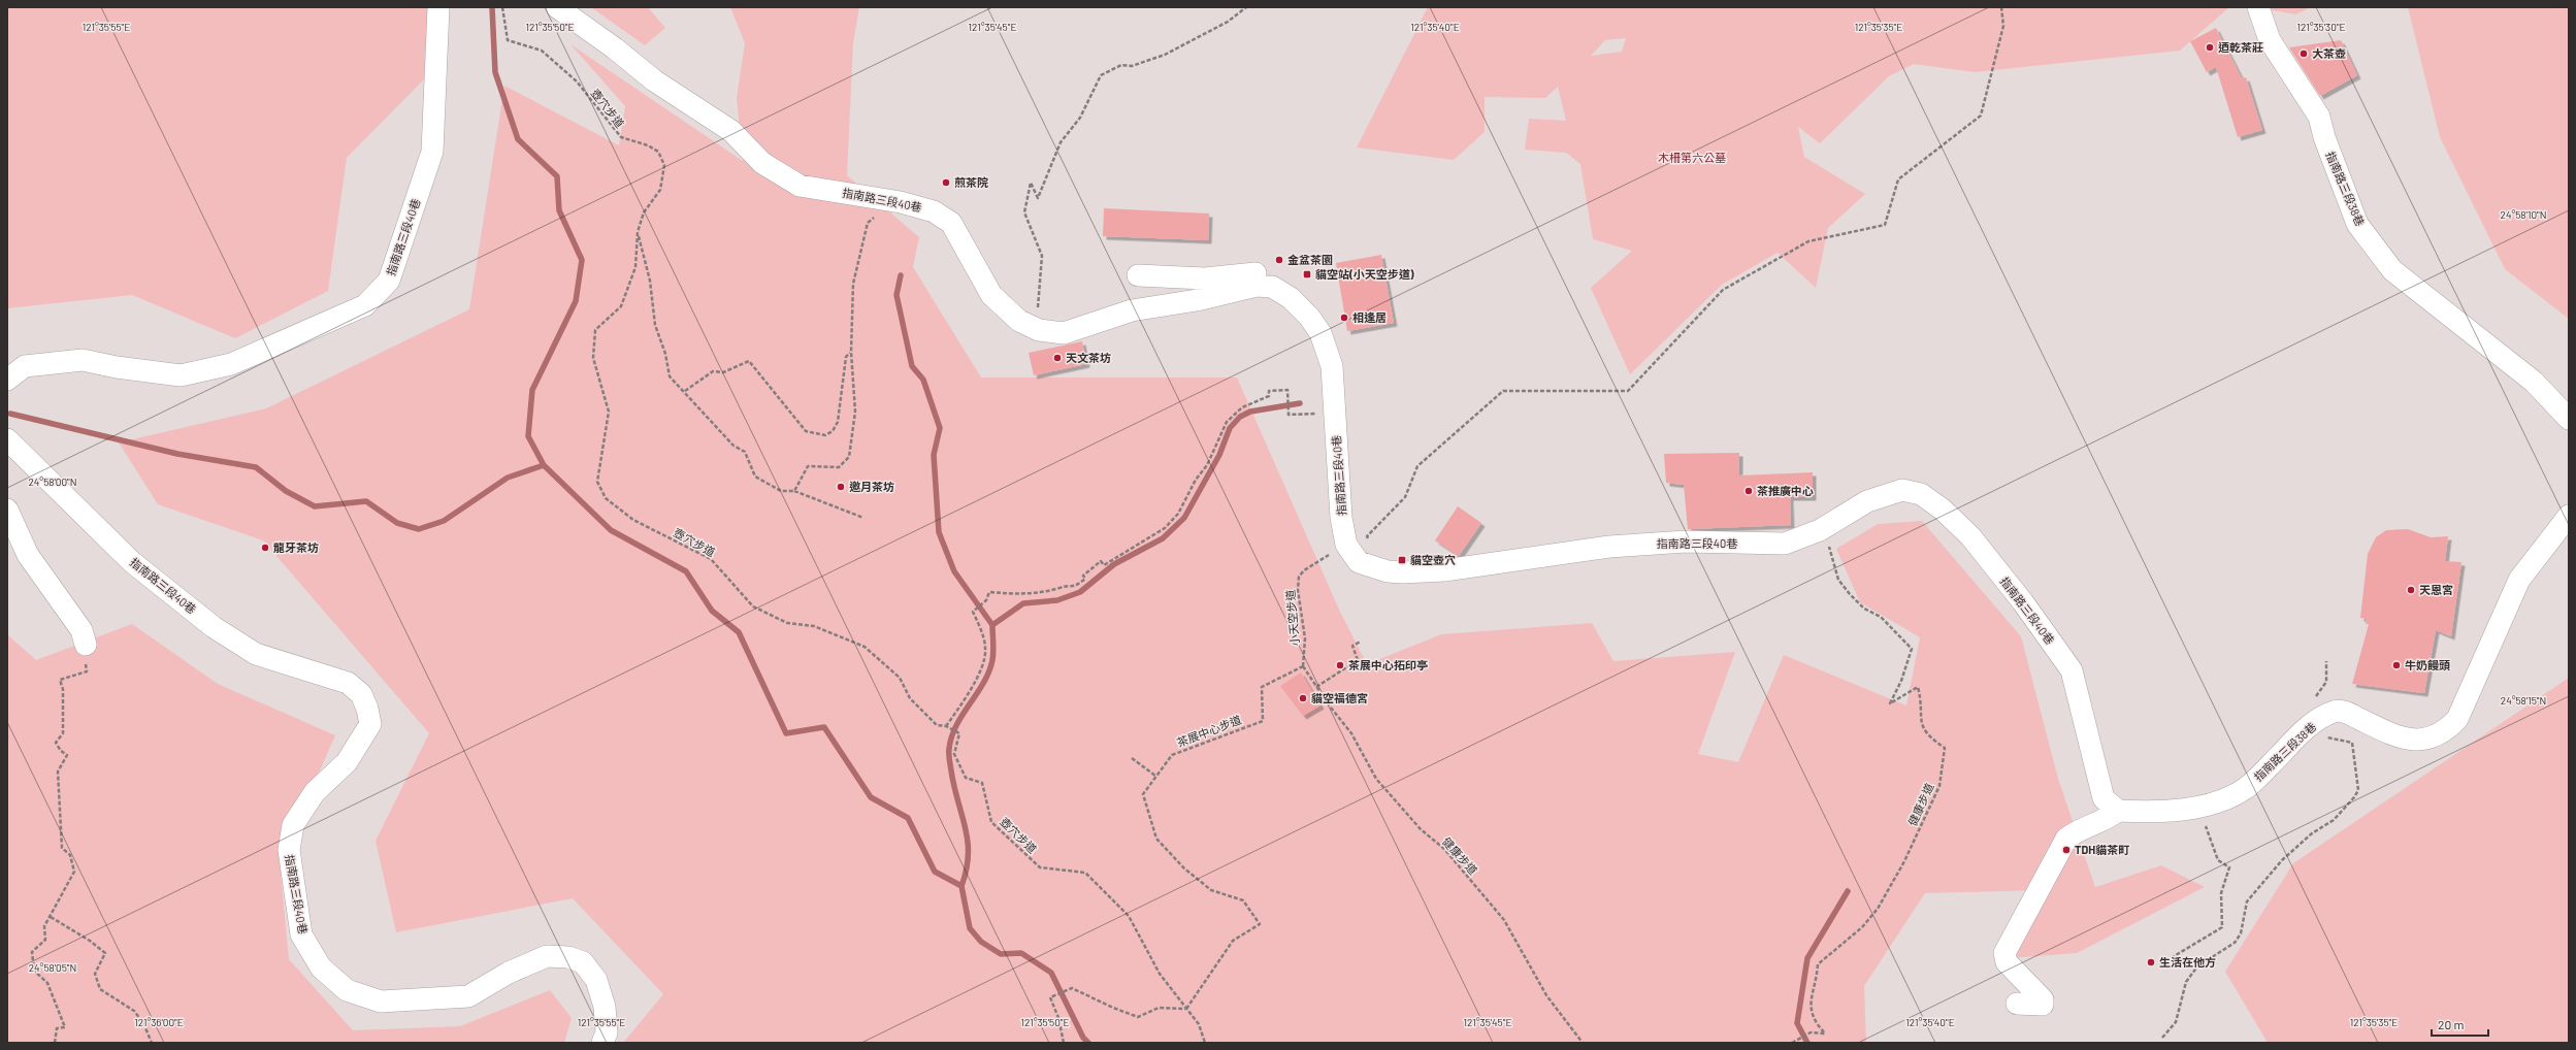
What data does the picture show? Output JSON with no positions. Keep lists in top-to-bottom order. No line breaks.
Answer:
{"streets":{"street":["指南路三段38巷","指南路三段40巷"],"path":["壺穴步道","小天空步道","茶展中心步道","健康步道"]},"crossings":[["壺穴步道","茶展中心步道"],["指南路三段38巷","指南路三段40巷"],["指南路三段40巷","小天空步道"],["指南路三段40巷","健康步道"],["小天空步道","茶展中心步道"],["小天空步道","健康步道"],["茶展中心步道","健康步道"]],"parks":["木柵第六公墓"],"places":{"other":["迺乾茶莊","大茶壺","煎茶院","金盆茶園","相逢居","天文茶坊","邀月茶坊","茶推廣中心","龍牙茶坊","天恩宮","茶展中心拓印亭","牛奶饅頭","貓空福德宮","TDH貓茶町","生活在他方"],"transit":["貓空站(小天空步道)","貓空壺穴"]},"scale_bar":"20 m","coordinates":["121°35'50\"E","121°35'40\"E","121°35'30\"E","121°35'55\"E","121°35'45\"E","121°35'35\"E","24°58'10\"N","24°58'00\"N","24°58'15\"N","24°58'05\"N","121°36'00\"E"]}
